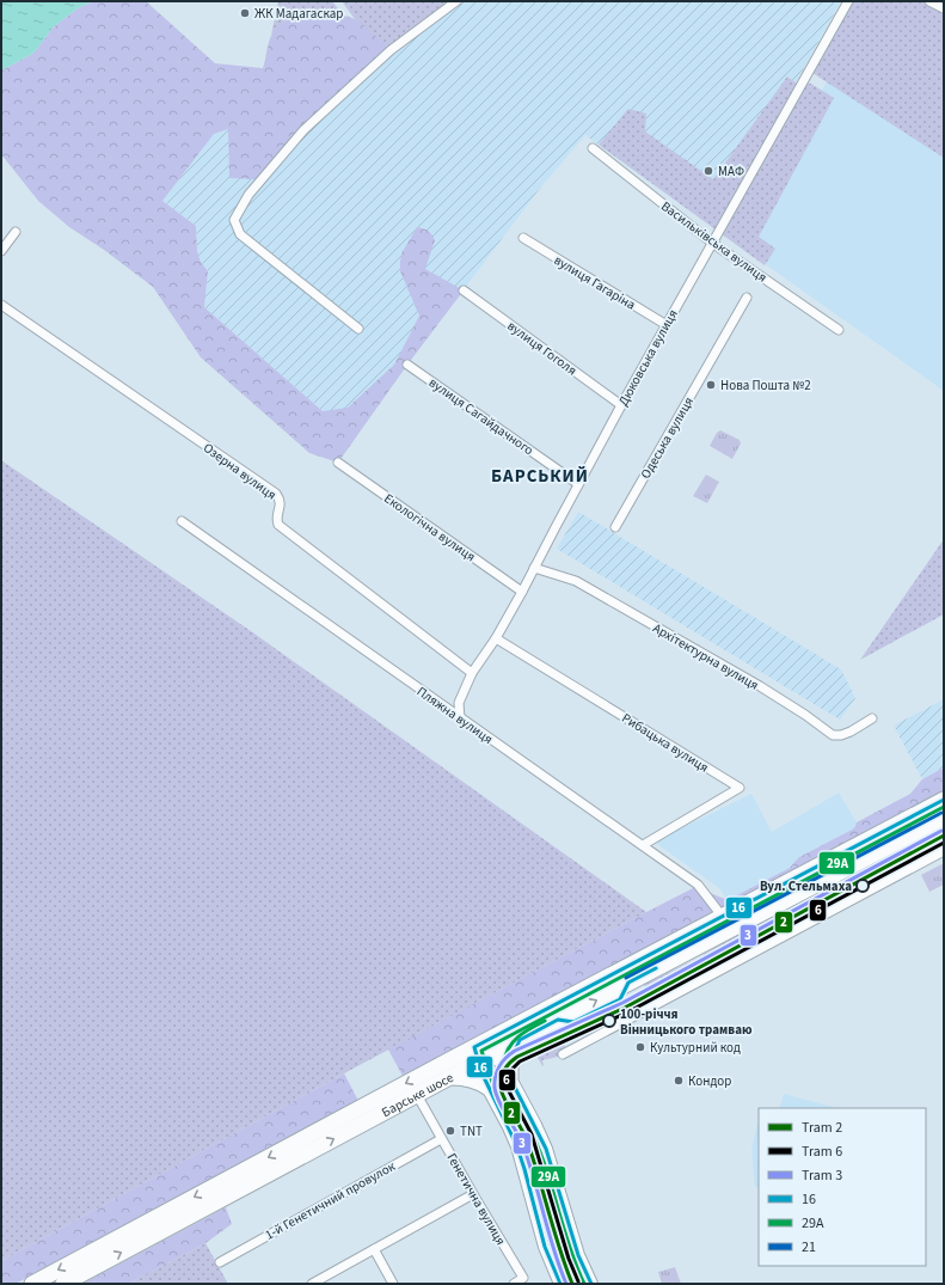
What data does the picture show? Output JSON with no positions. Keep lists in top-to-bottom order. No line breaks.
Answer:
{"streets":{"highway":["Барське шосе"],"street":["Васильківська вулиця","вулиця Гагаріна","вулиця Гоголя","Дюковська вулиця","вулиця Сагайдачного","Одеська вулиця","Озерна вулиця","Екологічна вулиця","Архітектурна вулиця","Пляжна вулиця","Рибацька вулиця","Генетична вулиця","1-й Генетичний провулок"]},"crossings":[["Васильківська вулиця","Дюковська вулиця"],["вулиця Гагаріна","Дюковська вулиця"],["вулиця Гоголя","Дюковська вулиця"],["Дюковська вулиця","вулиця Сагайдачного"],["Дюковська вулиця","Озерна вулиця"],["Дюковська вулиця","Екологічна вулиця"],["Дюковська вулиця","Архітектурна вулиця"],["Дюковська вулиця","Пляжна вулиця"],["Дюковська вулиця","Рибацька вулиця"],["Пляжна вулиця","Рибацька вулиця"],["Барське шосе","Генетична вулиця"],["Генетична вулиця","1-й Генетичний провулок"]],"districts":["БАРСЬКИЙ"],"places":["ЖК Мадагаскар","МАФ","Нова Пошта №2","Вул. Стельмаха","100-річчя Вінницького трамваю","Культурний код","Кондор","TNT"],"lines":["transit line 16","transit line 29А","transit line 21","tram line 3","tram line 2","tram line 6"],"legend":["Tram 2","Tram 6","Tram 3","16","29А","21"]}
